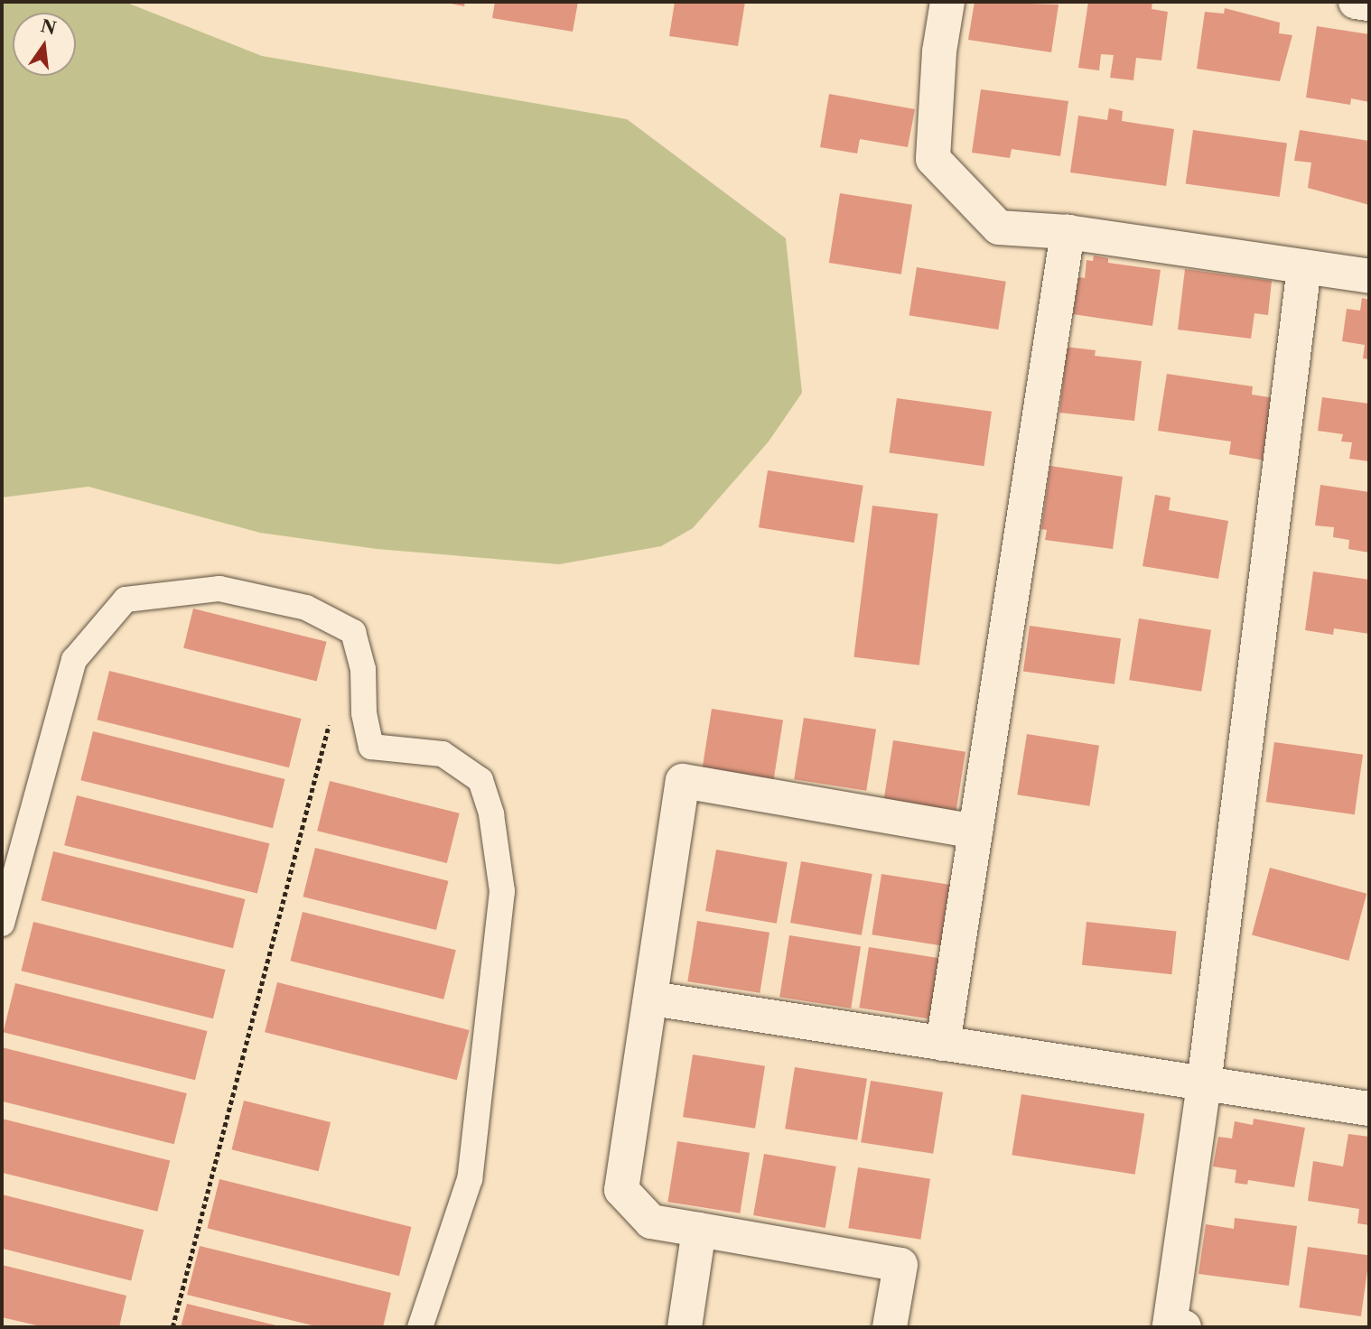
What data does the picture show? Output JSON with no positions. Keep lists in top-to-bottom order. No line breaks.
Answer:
{"north":"top"}
